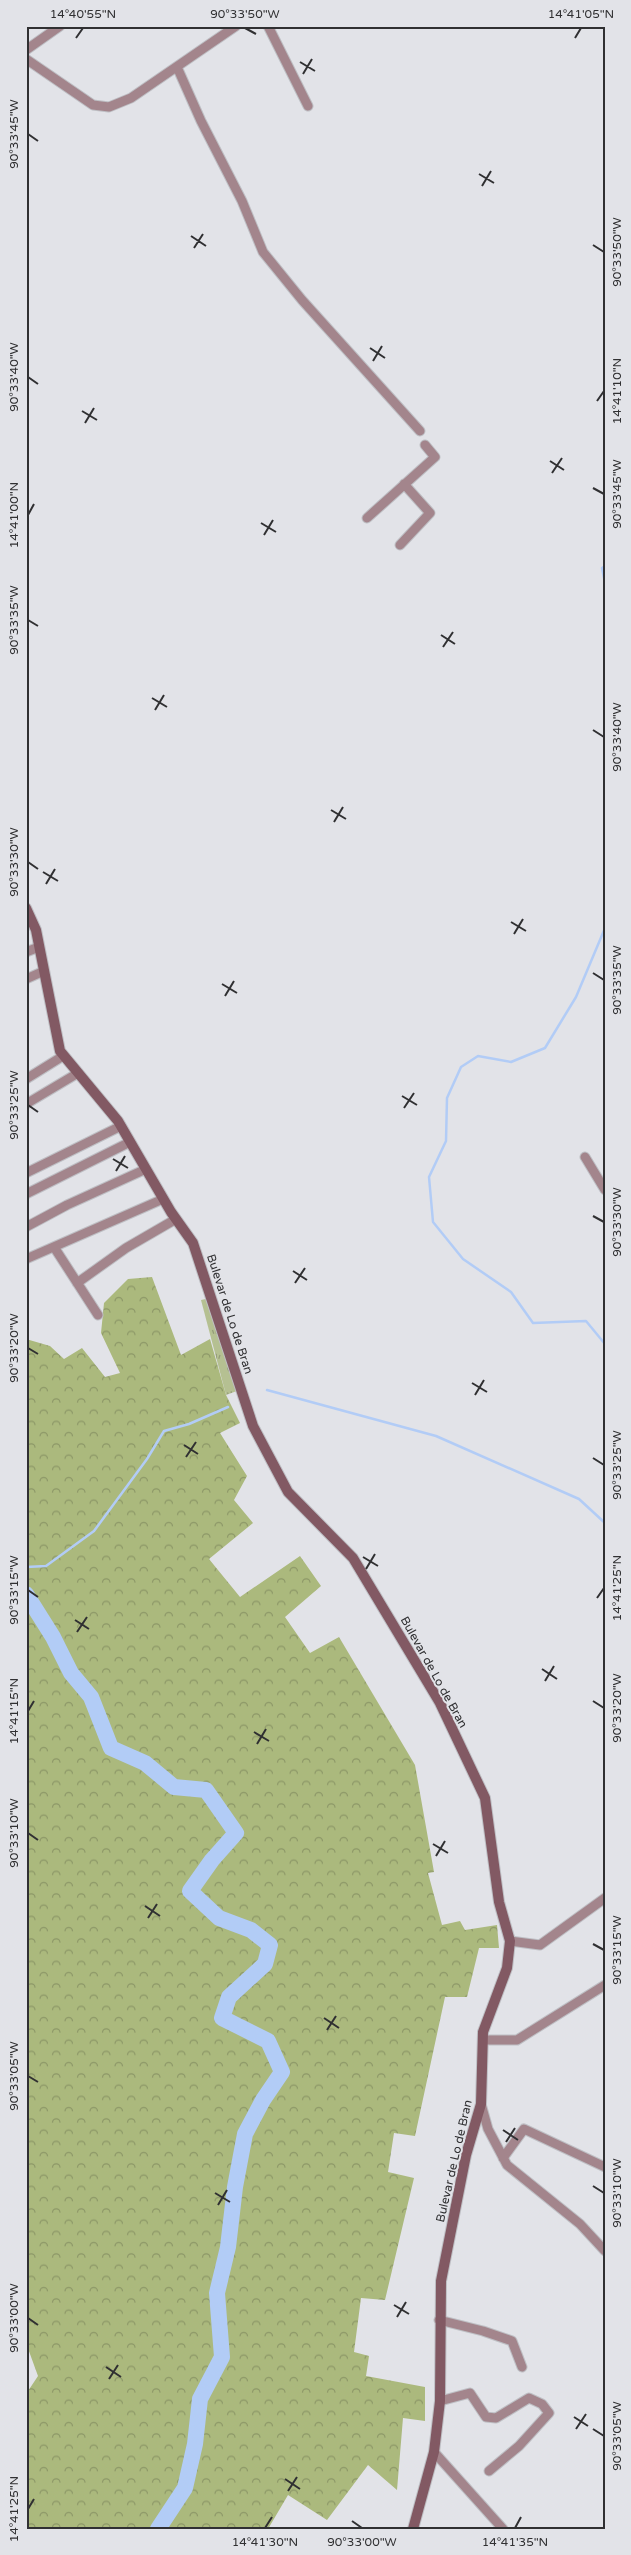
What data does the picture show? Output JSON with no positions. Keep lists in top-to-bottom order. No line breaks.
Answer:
{"streets":{"street":["Bulevar de Lo de Bran"]},"coordinates":["14°40'55\"N","90°33'50\"W","14°41'05\"N","90°33'45\"W","90°33'40\"W","14°41'10\"N","14°41'00\"N","90°33'35\"W","90°33'30\"W","90°33'25\"W","90°33'20\"W","14°41'25\"N","90°33'15\"W","14°41'15\"N","90°33'10\"W","90°33'05\"W","90°33'00\"W","14°41'30\"N","14°41'35\"N"]}
